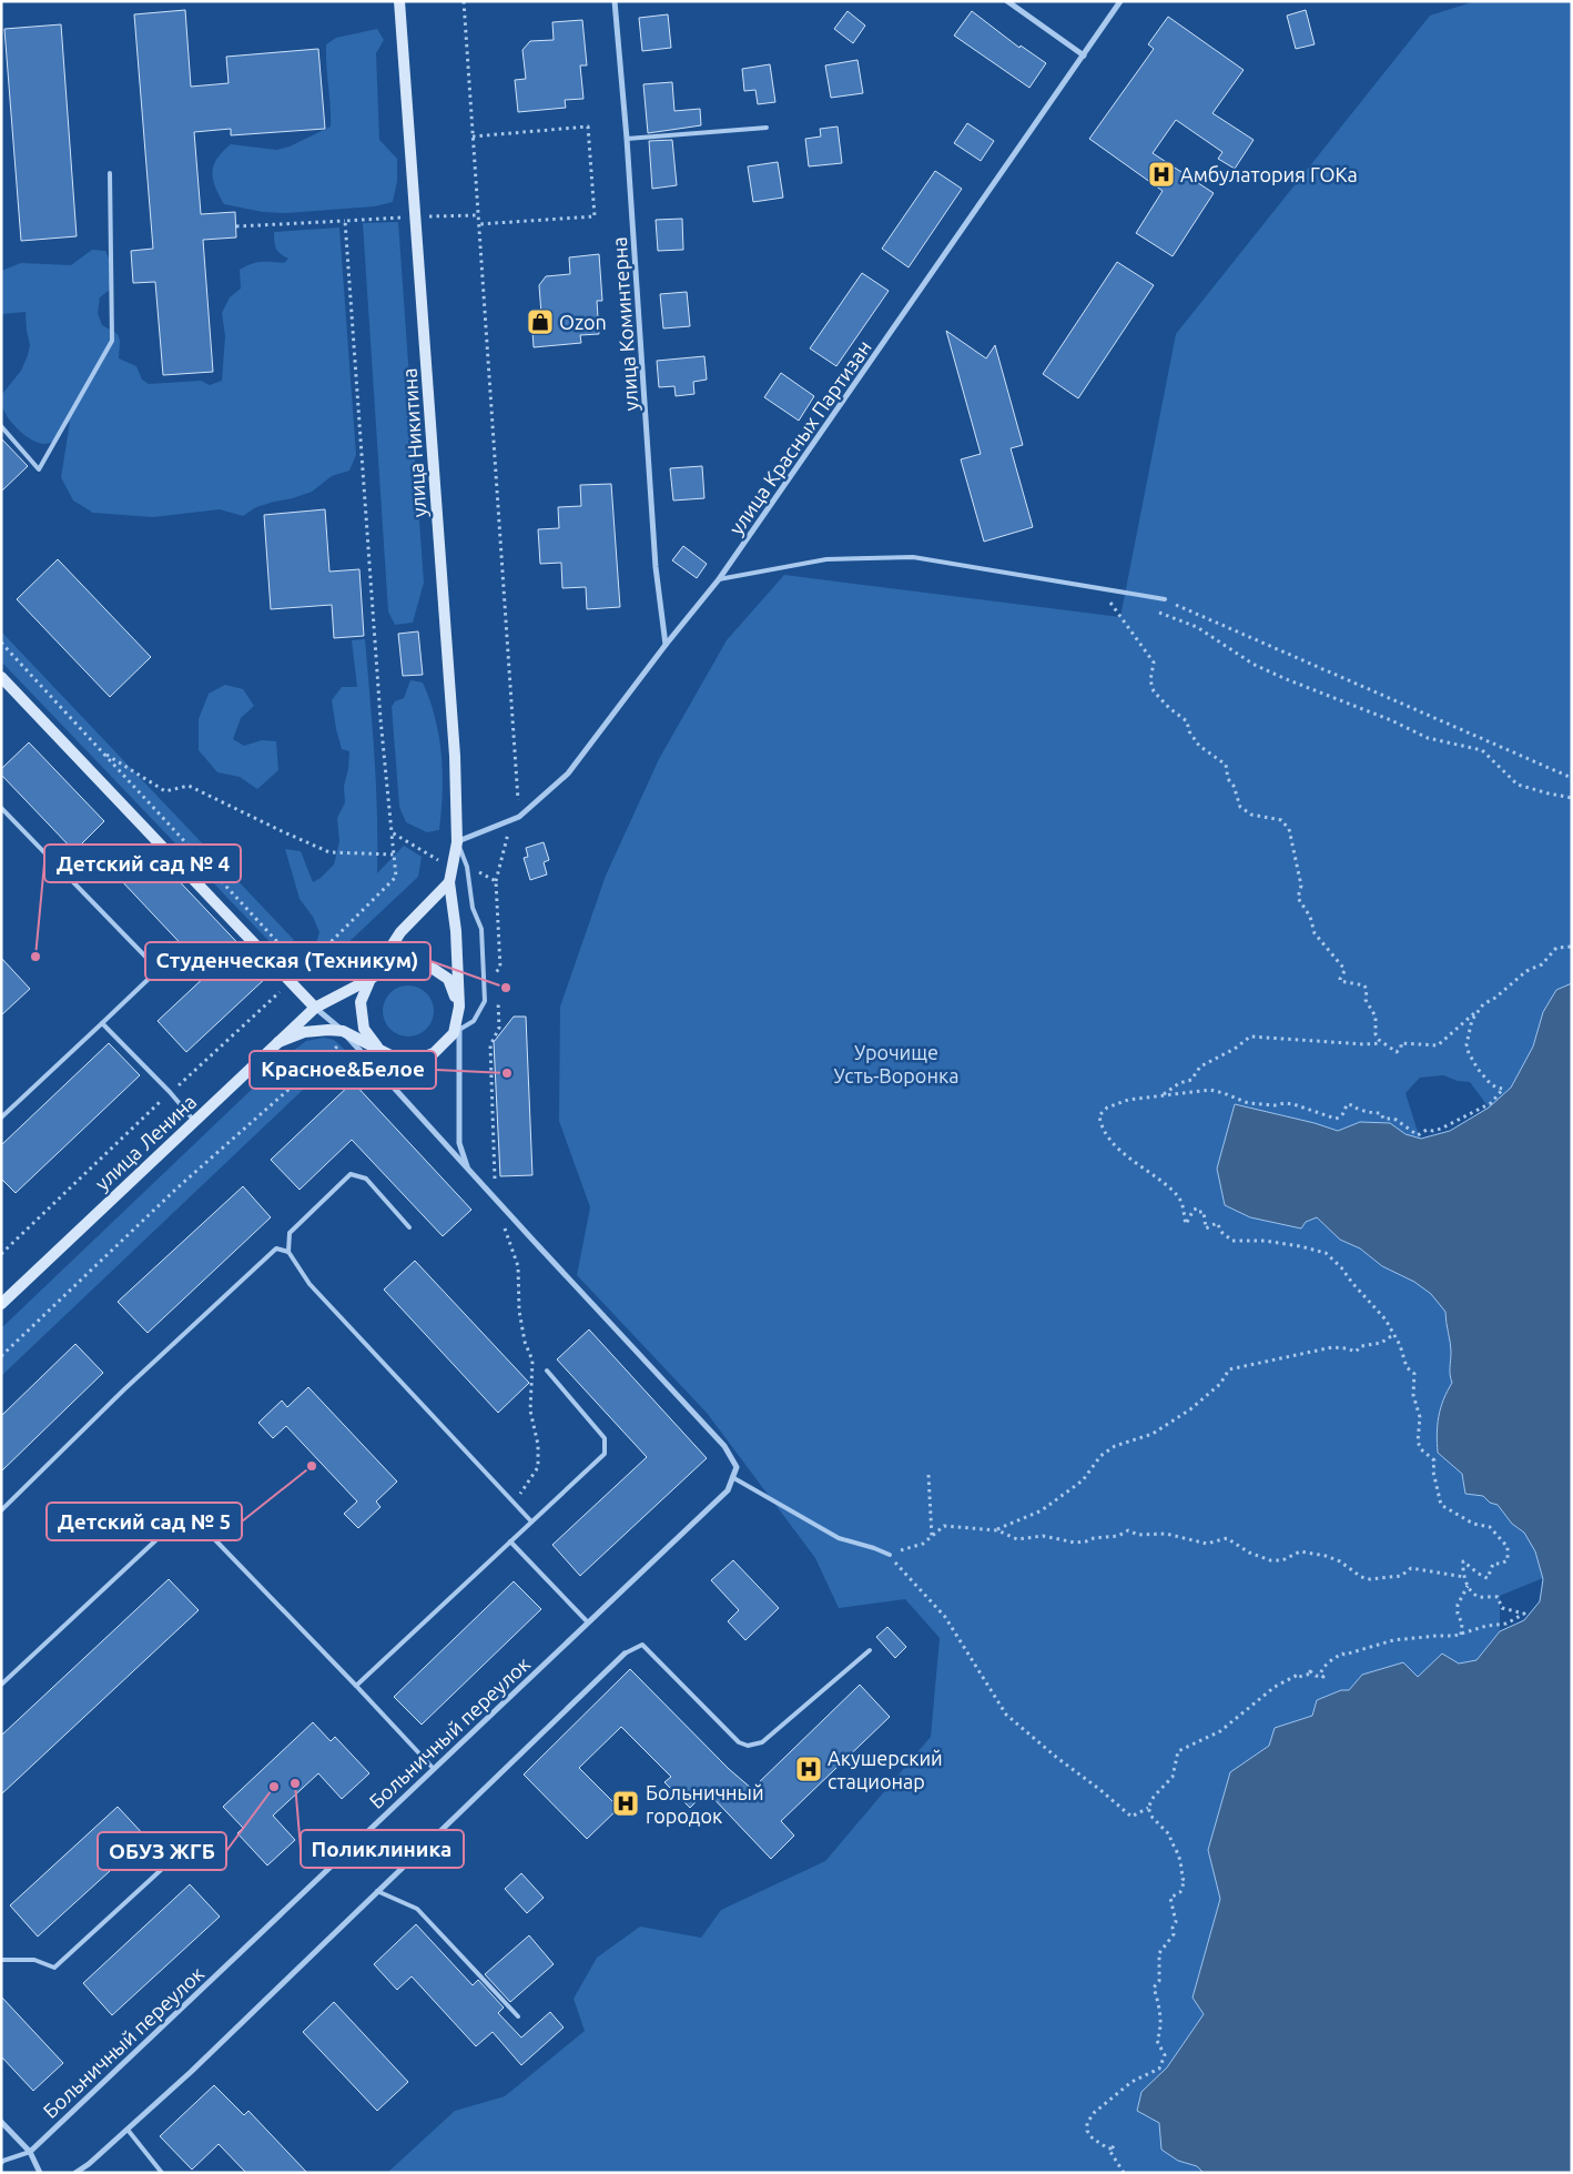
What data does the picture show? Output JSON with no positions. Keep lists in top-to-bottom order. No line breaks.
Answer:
{"streets":{"main road":["улица Никитина","улица Ленина"],"street":["улица Коминтерна","улица Красных Партизан","Больничный переулок"]},"crossings":[["улица Коминтерна","улица Красных Партизан"],["улица Красных Партизан","улица Никитина"],["улица Никитина","улица Ленина"]],"parks":["Урочище Усть-Воронка"],"places":{"hospital":["Амбулатория ГОКа","Акушерский стационар","Больничный городок"],"shop":["Ozon"],"other":["Детский сад № 4","Студенческая (Техникум)","Красное&Белое","Детский сад № 5","Поликлиника","ОБУЗ ЖГБ"]}}
